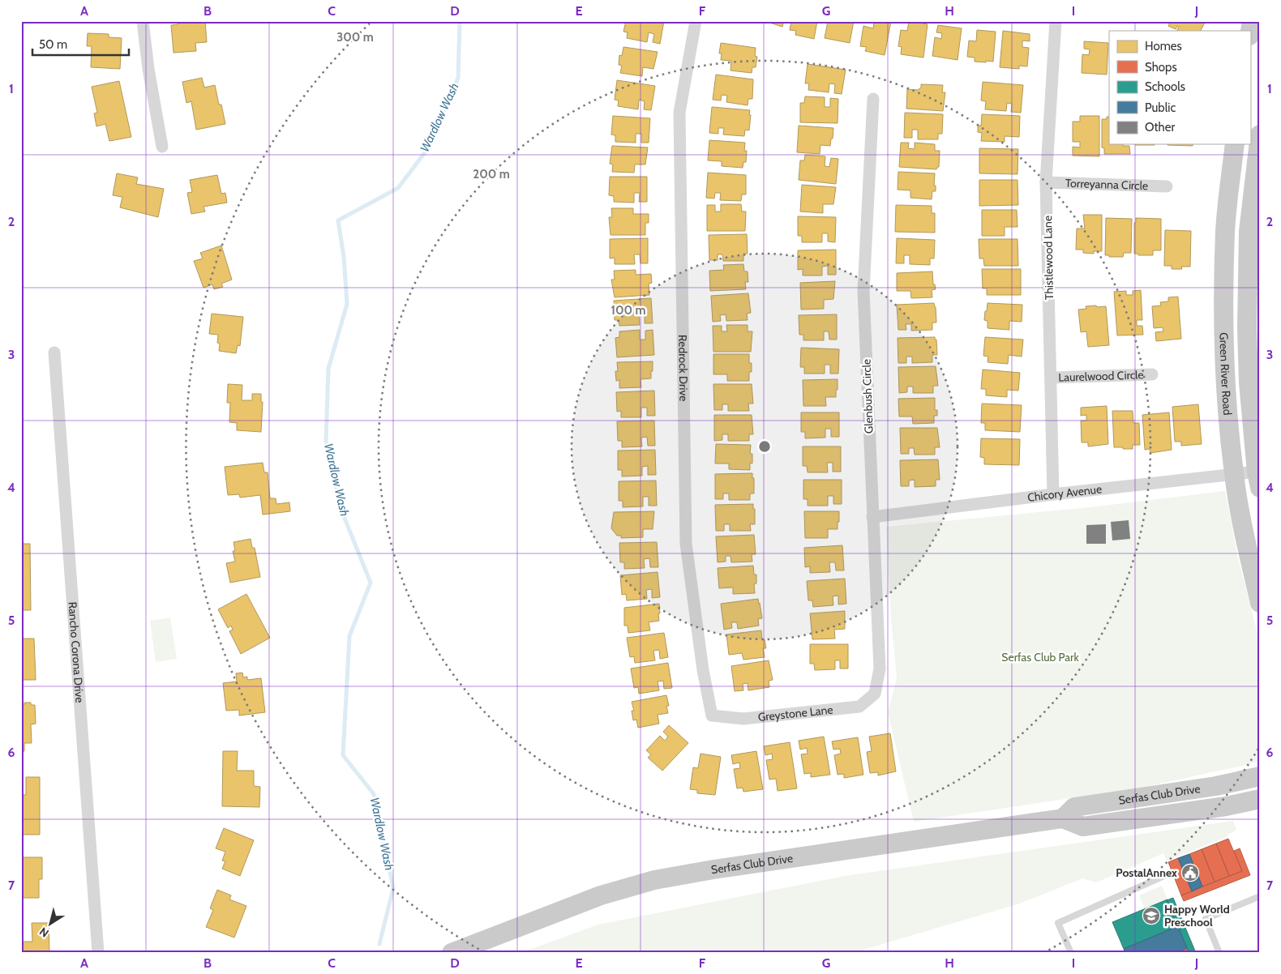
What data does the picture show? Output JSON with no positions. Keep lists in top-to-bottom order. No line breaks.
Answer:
{"streets":{"main road":["Green River Road","Serfas Club Drive"],"street":["Torreyanna Circle","Thistlewood Lane","Redrock Drive","Laurelwood Circle","Glenbush Circle","Chicory Avenue","Rancho Corona Drive","Greystone Lane"]},"crossings":[["Torreyanna Circle","Thistlewood Lane"],["Thistlewood Lane","Laurelwood Circle"],["Thistlewood Lane","Chicory Avenue"],["Redrock Drive","Greystone Lane"],["Green River Road","Chicory Avenue"],["Glenbush Circle","Chicory Avenue"],["Glenbush Circle","Greystone Lane"]],"water":["Wardlow Wash"],"parks":["Serfas Club Park"],"places":{"public building":["PostalAnnex"],"school or university":["Happy World Preschool"]},"legend":["Homes","Shops","Schools","Public","Other"],"scale_bar":"50 m","north":"bottom left","grid":{"columns":["A","B","C","D","E","F","G","H","I","J"],"rows":["1","2","3","4","5","6","7"]},"rings":["300 m","200 m","100 m"]}
